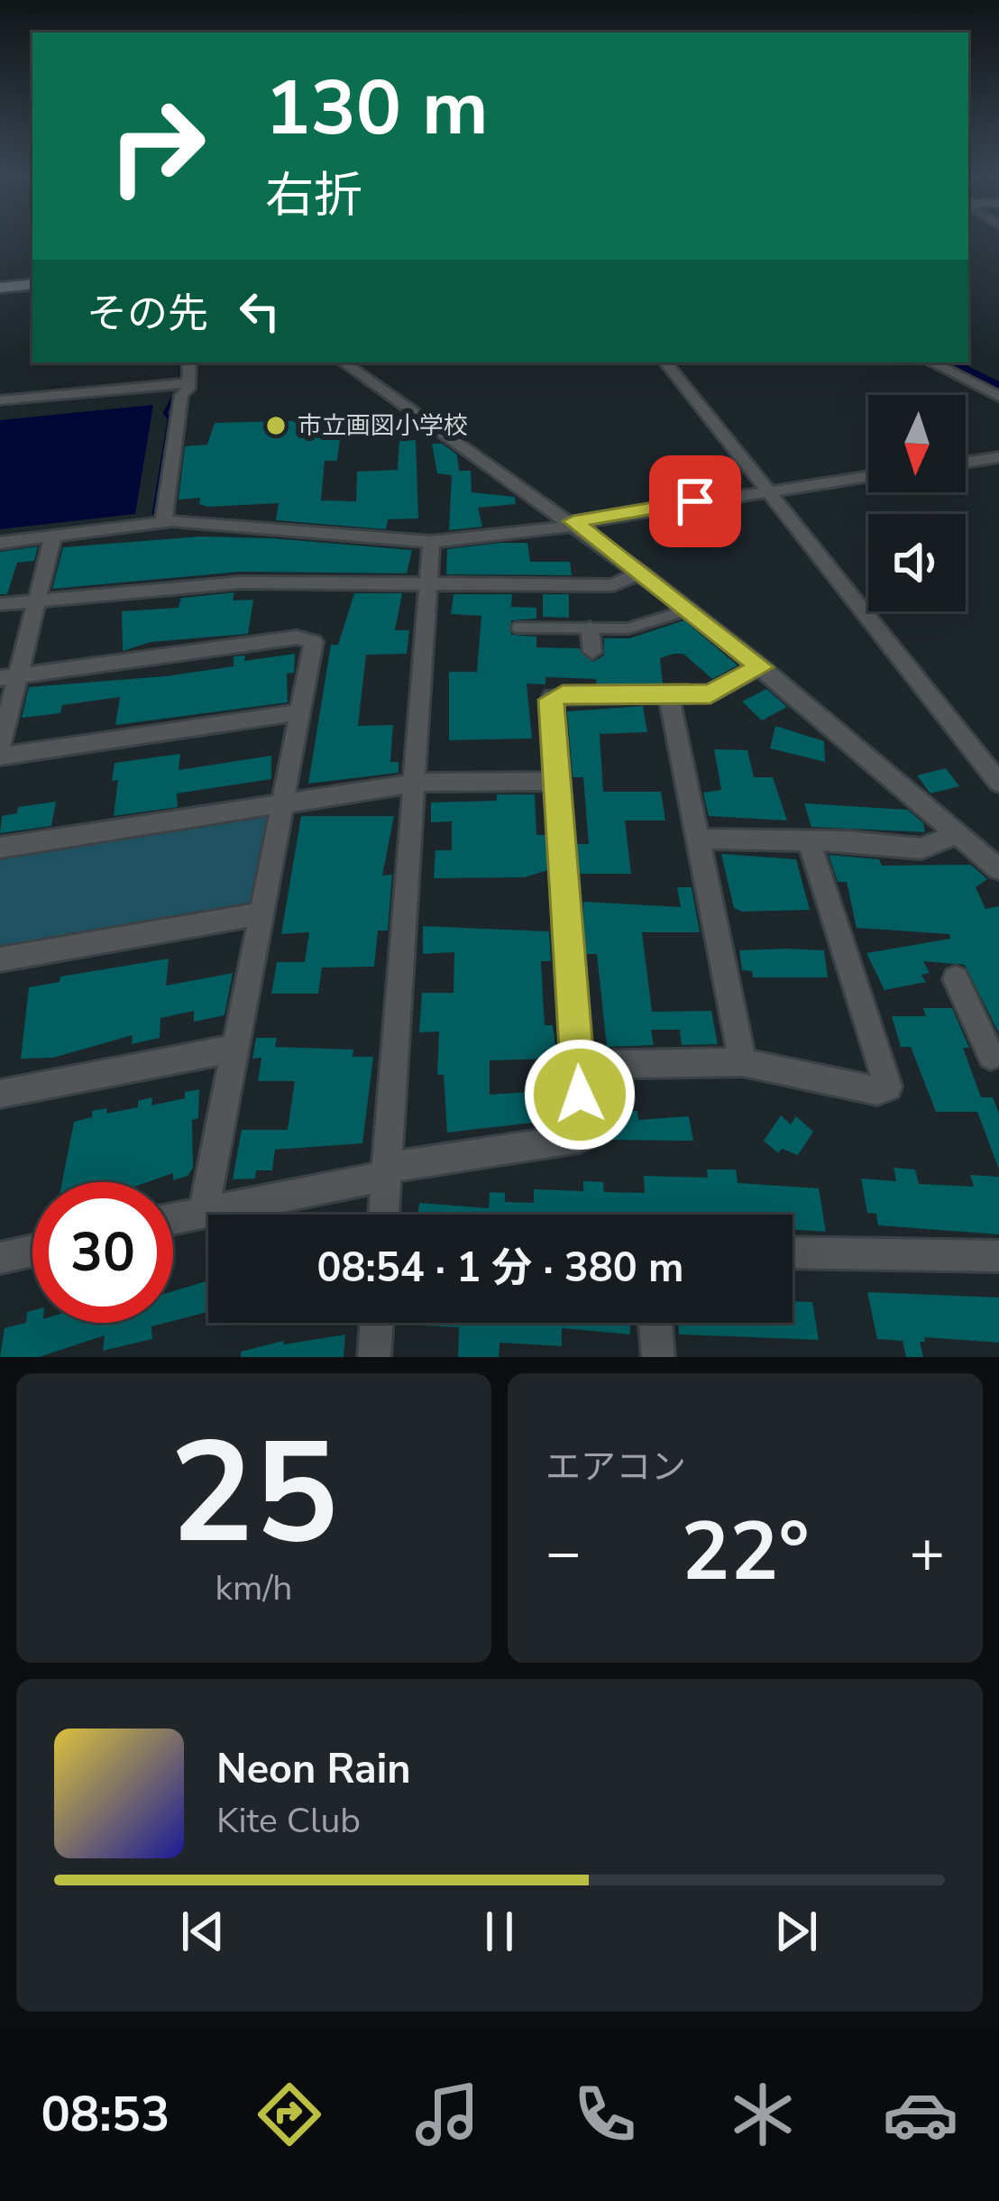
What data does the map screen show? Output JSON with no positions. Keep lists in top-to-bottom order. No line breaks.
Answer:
{"places":["市立画図小学校"],"north":"bottom","page":{"turn":["130 m","右折"],"then":"その先","limit":"30","trip":"08:54 · 1 分 · 380 m","tile":[["25","km/h"],"エアコン"],"heat":["−","22°","+"],"song":["Neon Rain","Kite Club"],"tabs":"08:53"}}
